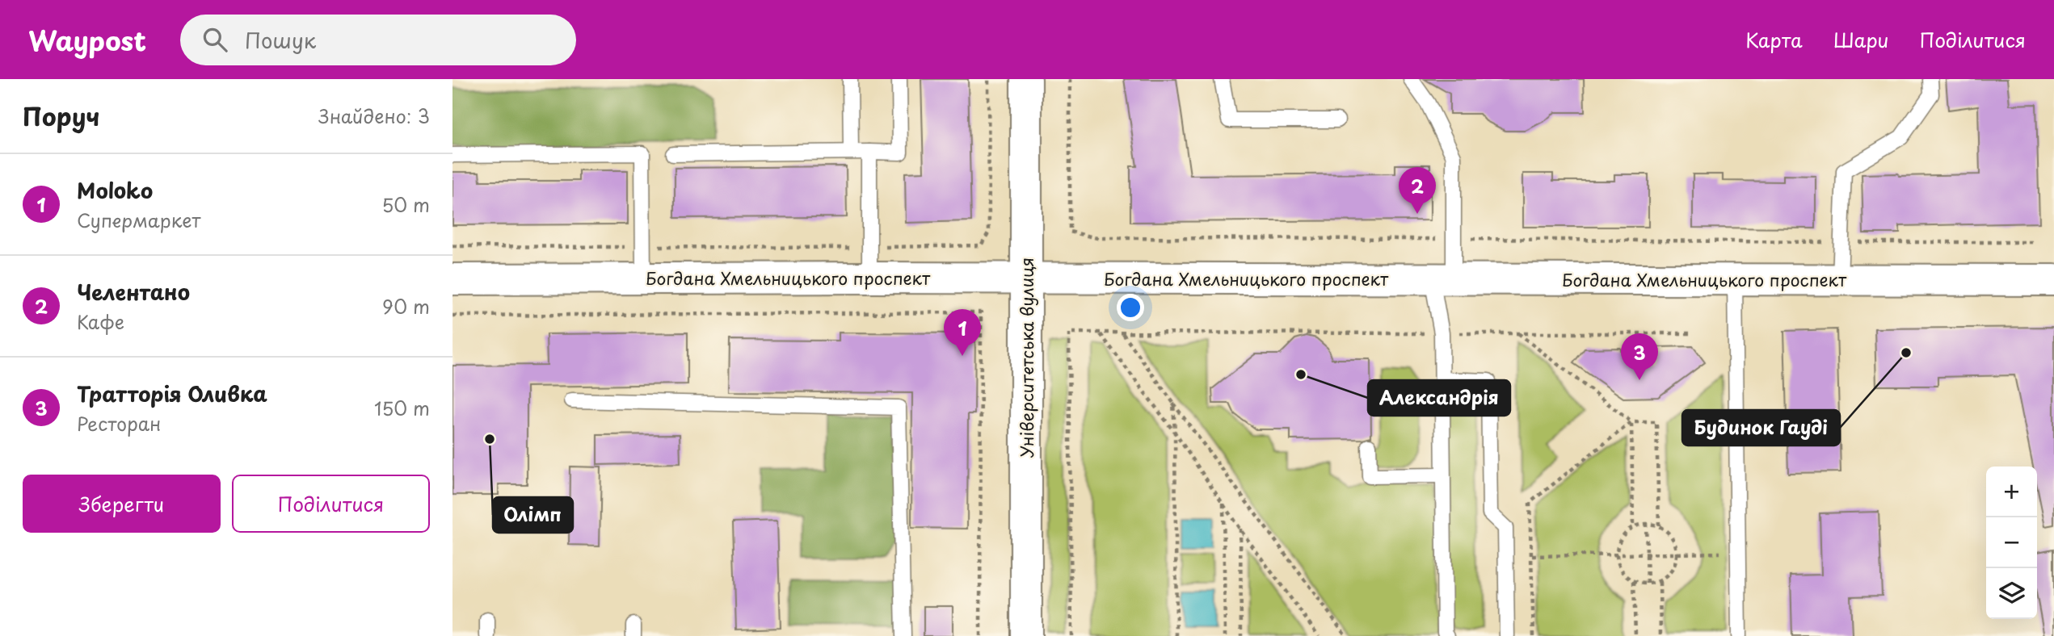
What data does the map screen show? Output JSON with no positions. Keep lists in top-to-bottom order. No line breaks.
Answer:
{"streets":{"main road":["Богдана Хмельницького проспект","Університетська вулиця"]},"crossings":[["Богдана Хмельницького проспект","Університетська вулиця"]],"places":["Будинок Гауді","Александрія","Олімп"],"page":{"header":"Waypost","search":"Пошук","nav":["Карта","Шари","Поділитися"],"heading":["Поруч","Знайдено: 3"],"list":[{"mark":"1","name":"Moloko","note":"Супермаркет","value":"50 m"},{"mark":"2","name":"Челентано","note":"Кафе","value":"90 m"},{"mark":"3","name":"Тратторія Оливка","note":"Ресторан","value":"150 m"}],"pins":["2","1","3"],"buttons":["Зберегти","Поділитися"],"map_buttons":["+","−"]}}
